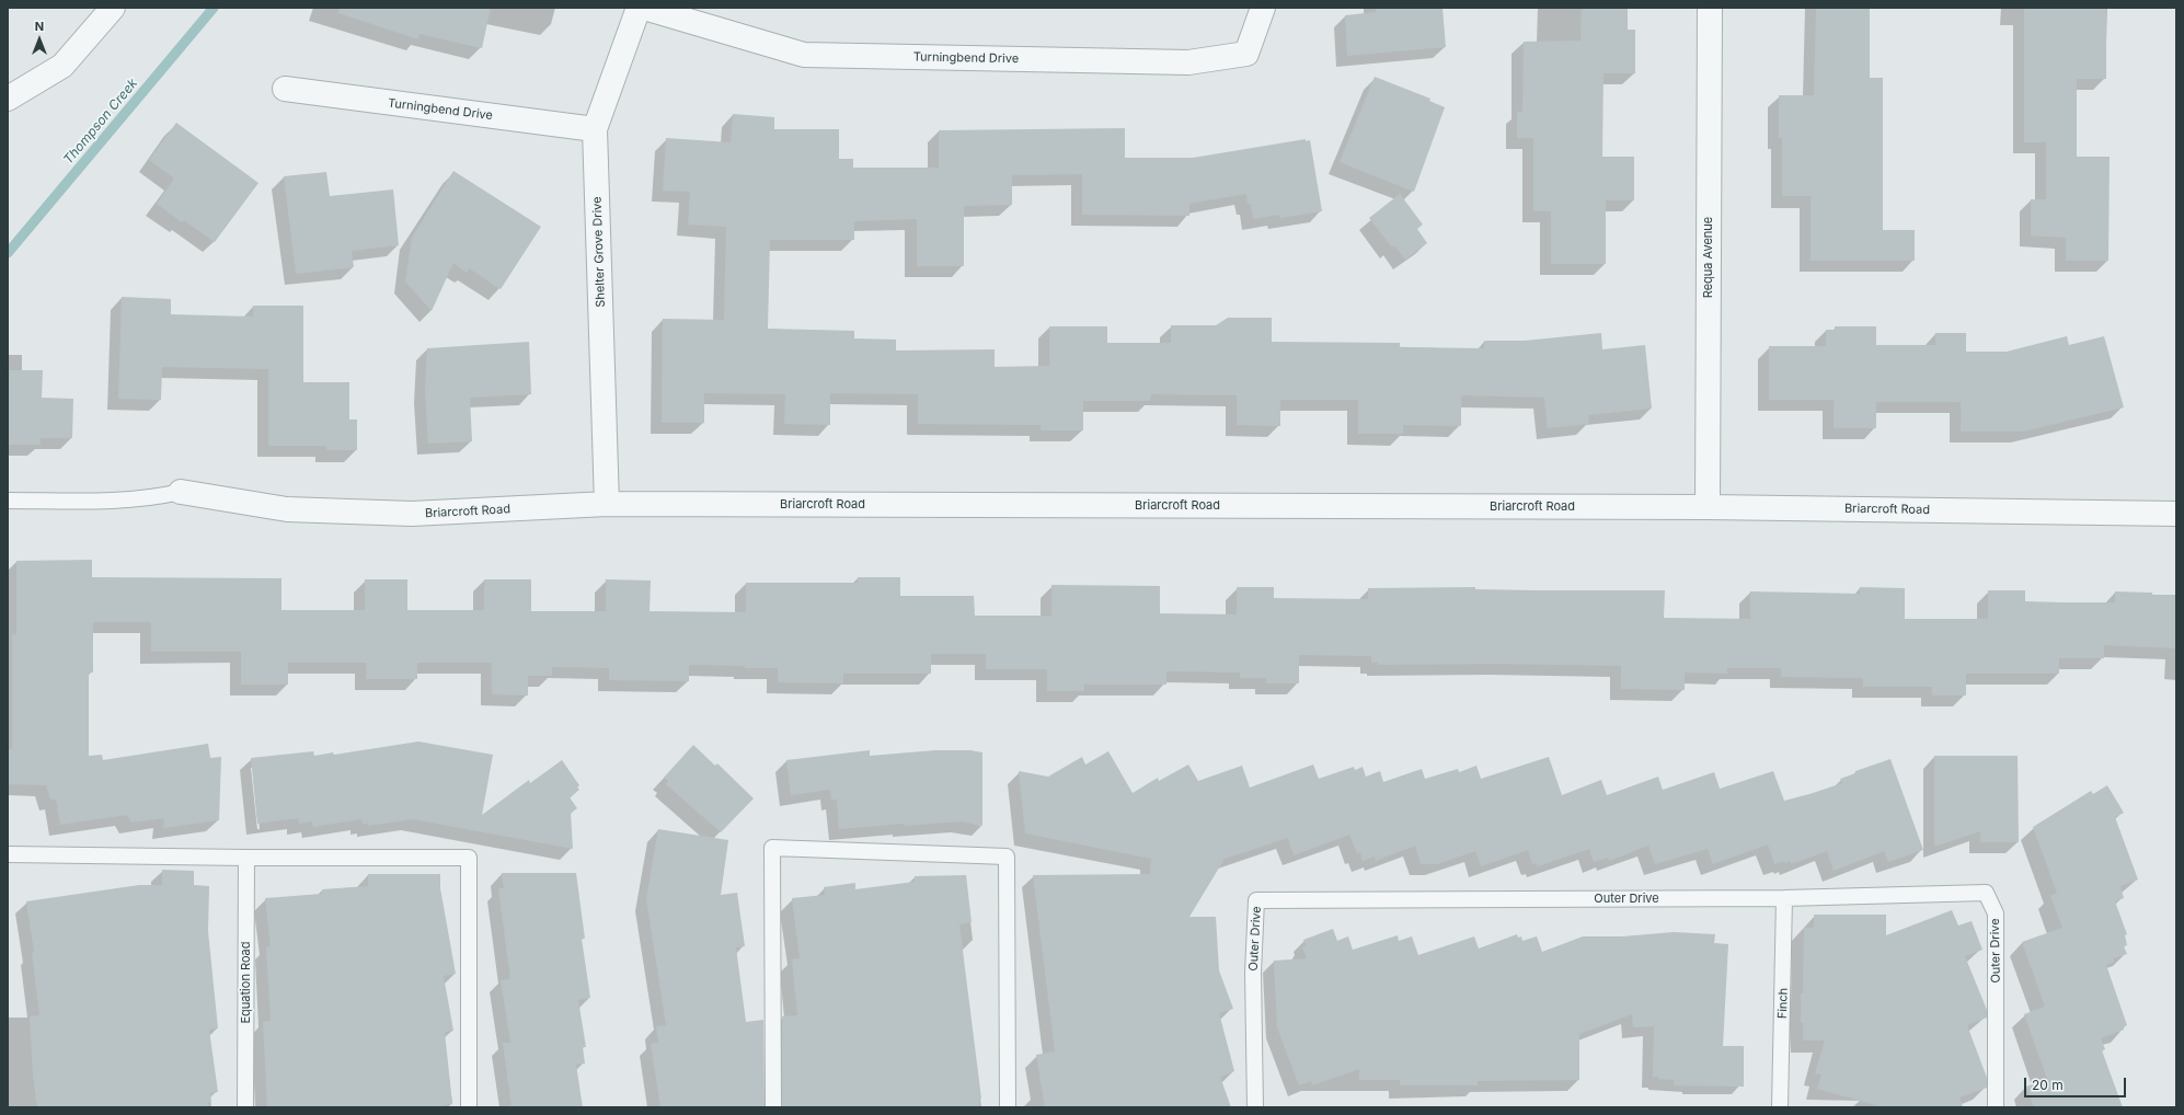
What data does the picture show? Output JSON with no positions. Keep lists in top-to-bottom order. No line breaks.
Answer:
{"streets":{"street":["Turningbend Drive","Shelter Grove Drive","Requa Avenue","Briarcroft Road"],"lane":["Outer Drive","Equation Road","Finch"]},"crossings":[["Turningbend Drive","Shelter Grove Drive"],["Shelter Grove Drive","Briarcroft Road"],["Requa Avenue","Briarcroft Road"],["Outer Drive","Finch"]],"water":["Thompson Creek"],"scale_bar":"20 m","north":"top"}
